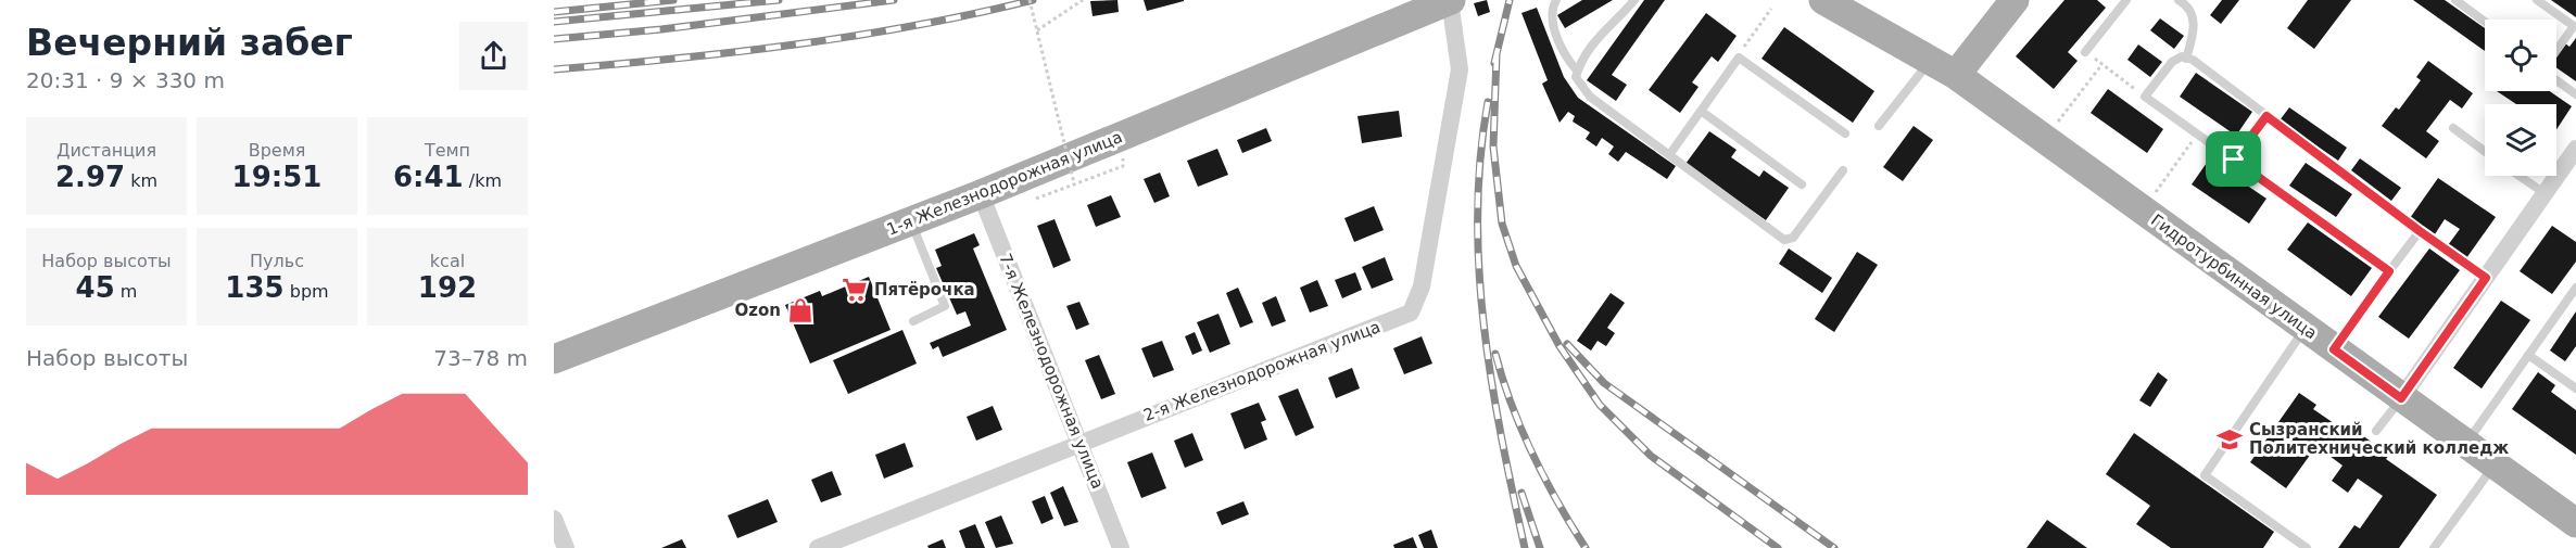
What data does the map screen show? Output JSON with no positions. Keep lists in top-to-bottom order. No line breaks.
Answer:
{"streets":{"main road":["1-я Железнодорожная улица","Гидротурбинная улица"],"street":["7-я Железнодорожная улица","2-я Железнодорожная улица"]},"crossings":[["1-я Железнодорожная улица","7-я Железнодорожная улица"],["1-я Железнодорожная улица","2-я Железнодорожная улица"],["7-я Железнодорожная улица","2-я Железнодорожная улица"]],"places":{"supermarket":["Пятёрочка"],"shop":["Ozon"],"school or university":["Сызранский Политехнический колледж"]},"page":{"heading":["Вечерний забег","20:31 · 9 × 330 m"],"stats":[["Дистанция","2.97 km"],["Время","19:51"],["Темп","6:41 /km"],["Набор высоты","45 m"],["Пульс","135 bpm"],["kcal","192"]],"chart":["Набор высоты","73–78 m"]}}
